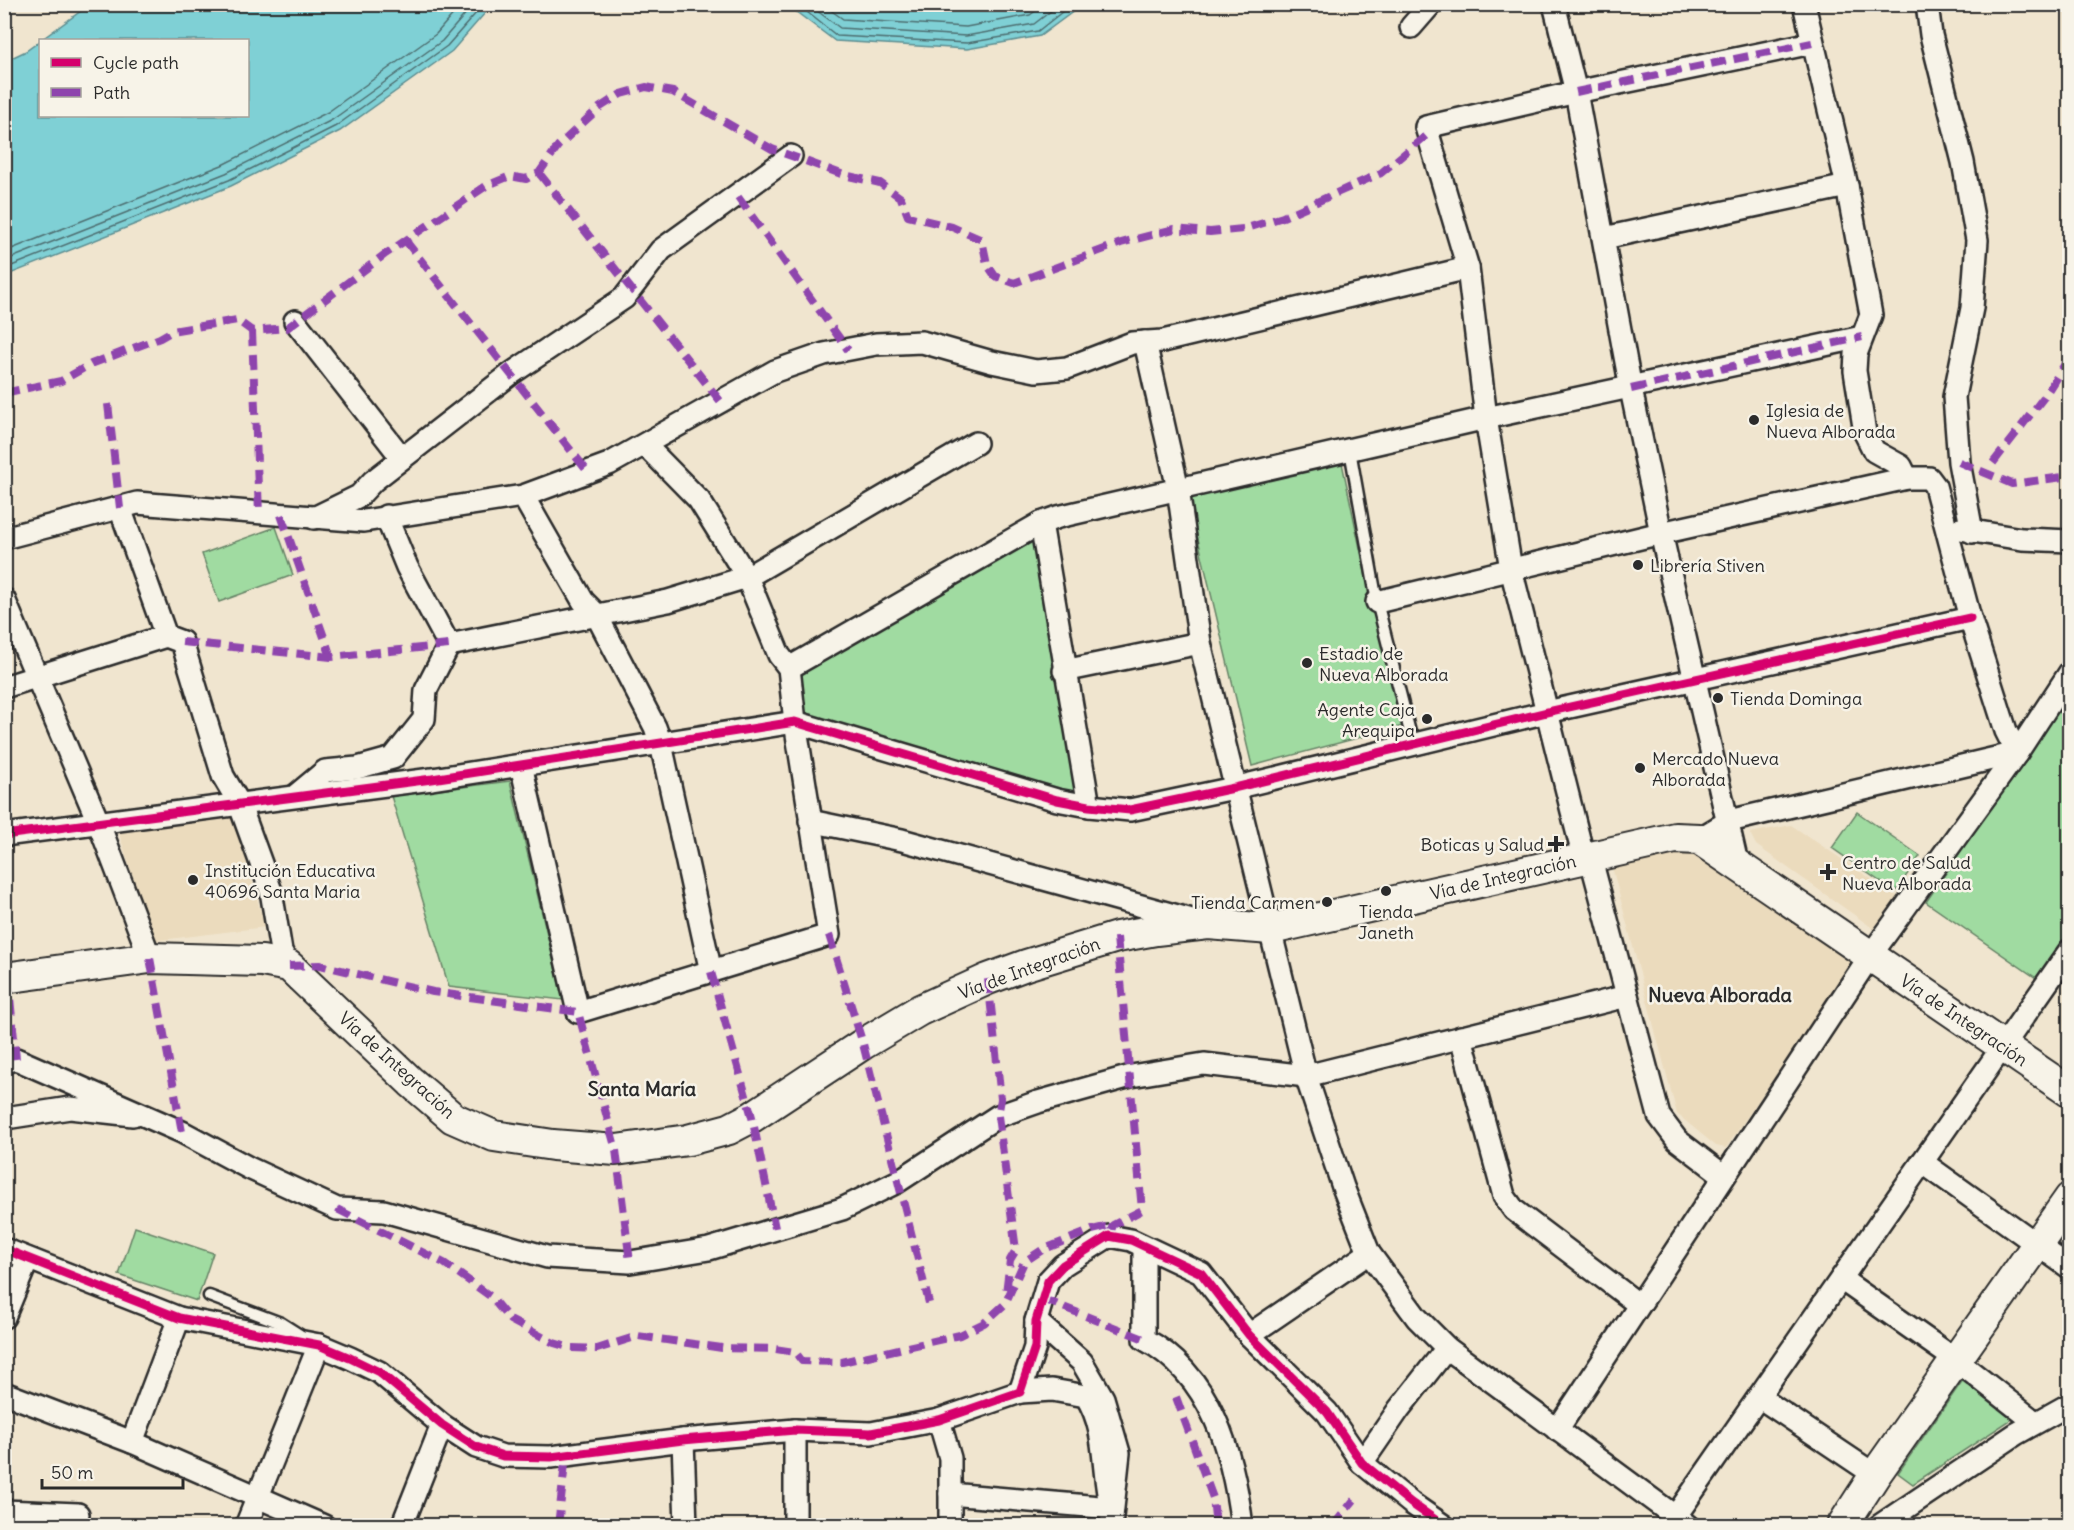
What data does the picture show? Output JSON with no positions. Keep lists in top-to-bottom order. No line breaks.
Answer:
{"streets":{"main road":["Vía de Integración"]},"districts":["Nueva Alborada","Santa María"],"places":{"other":["Iglesia de Nueva Alborada","Librería Stiven","Estadio de Nueva Alborada","Tienda Dominga","Agente Caja Arequipa","Mercado Nueva Alborada","Institución Educativa 40696 Santa Maria","Tienda Janeth","Tienda Carmen"],"health":["Boticas y Salud","Centro de Salud Nueva Alborada"]},"legend":["Cycle path","Path"],"scale_bar":"50 m"}
